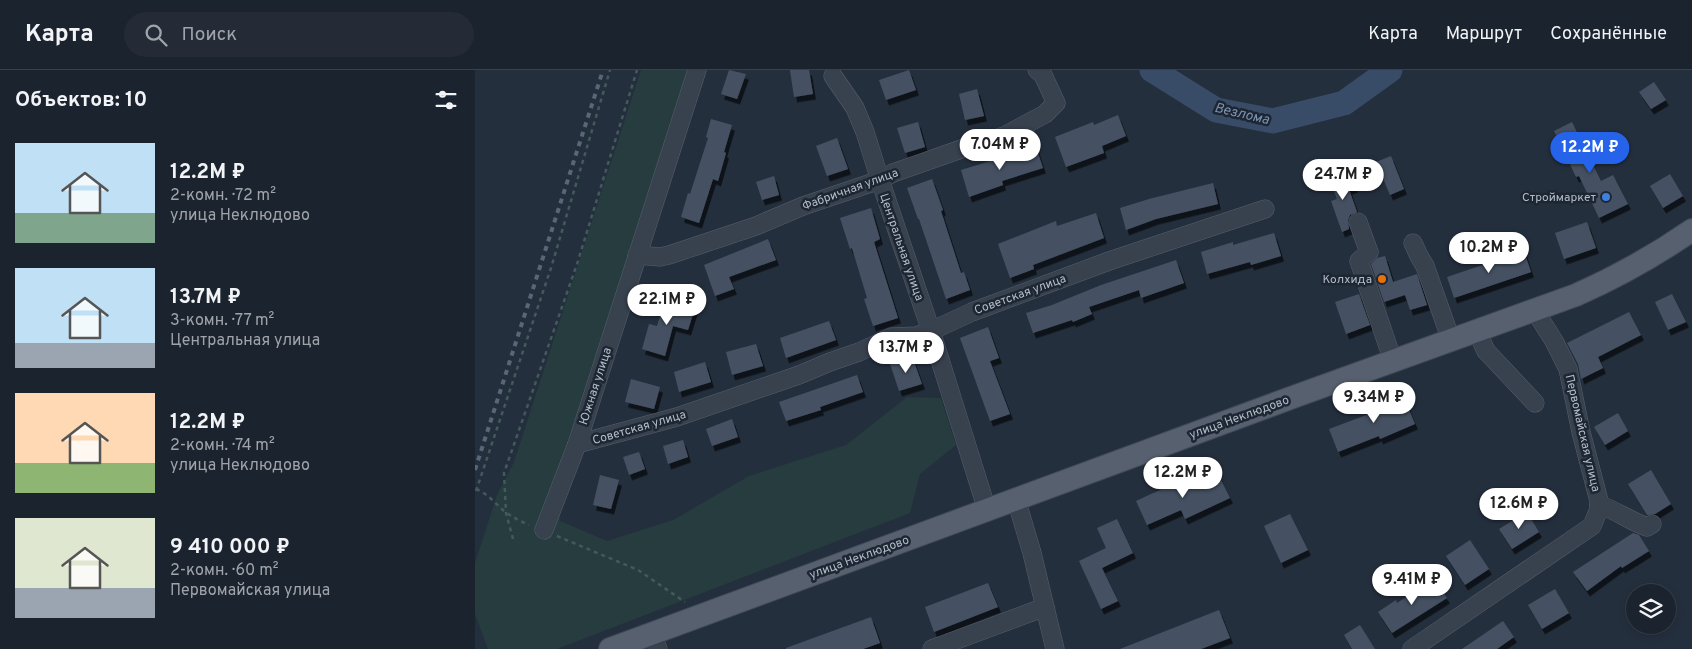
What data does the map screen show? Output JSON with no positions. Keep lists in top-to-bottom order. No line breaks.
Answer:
{"streets":{"main road":["улица Неклюдово"],"street":["Фабричная улица","Центральная улица","Советская улица","Южная улица","Первомайская улица"]},"crossings":[["Фабричная улица","Центральная улица"],["Фабричная улица","Южная улица"],["Центральная улица","Советская улица"],["Центральная улица","улица Неклюдово"],["Советская улица","Южная улица"],["улица Неклюдово","Первомайская улица"]],"water":["Везлома"],"places":["Строймаркет","Колхида"],"page":{"header":"Карта","search":"Поиск","nav":["Карта","Маршрут","Сохранённые"],"heading":"Объектов: 10","price":["7.04M ₽","12.2M ₽","24.7M ₽","10.2M ₽","22.1M ₽","13.7M ₽","9.34M ₽","12.2M ₽","12.6M ₽","9.41M ₽"],"list":[{"name":"12.2M ₽","note":"2-комн. · 72 m² · улица Неклюдово"},{"name":"13.7M ₽","note":"3-комн. · 77 m² · Центральная улица"},{"name":"12.2M ₽","note":"2-комн. · 74 m² · улица Неклюдово"},{"name":"9 410 000 ₽","note":"2-комн. · 60 m² · Первомайская улица"}]}}
